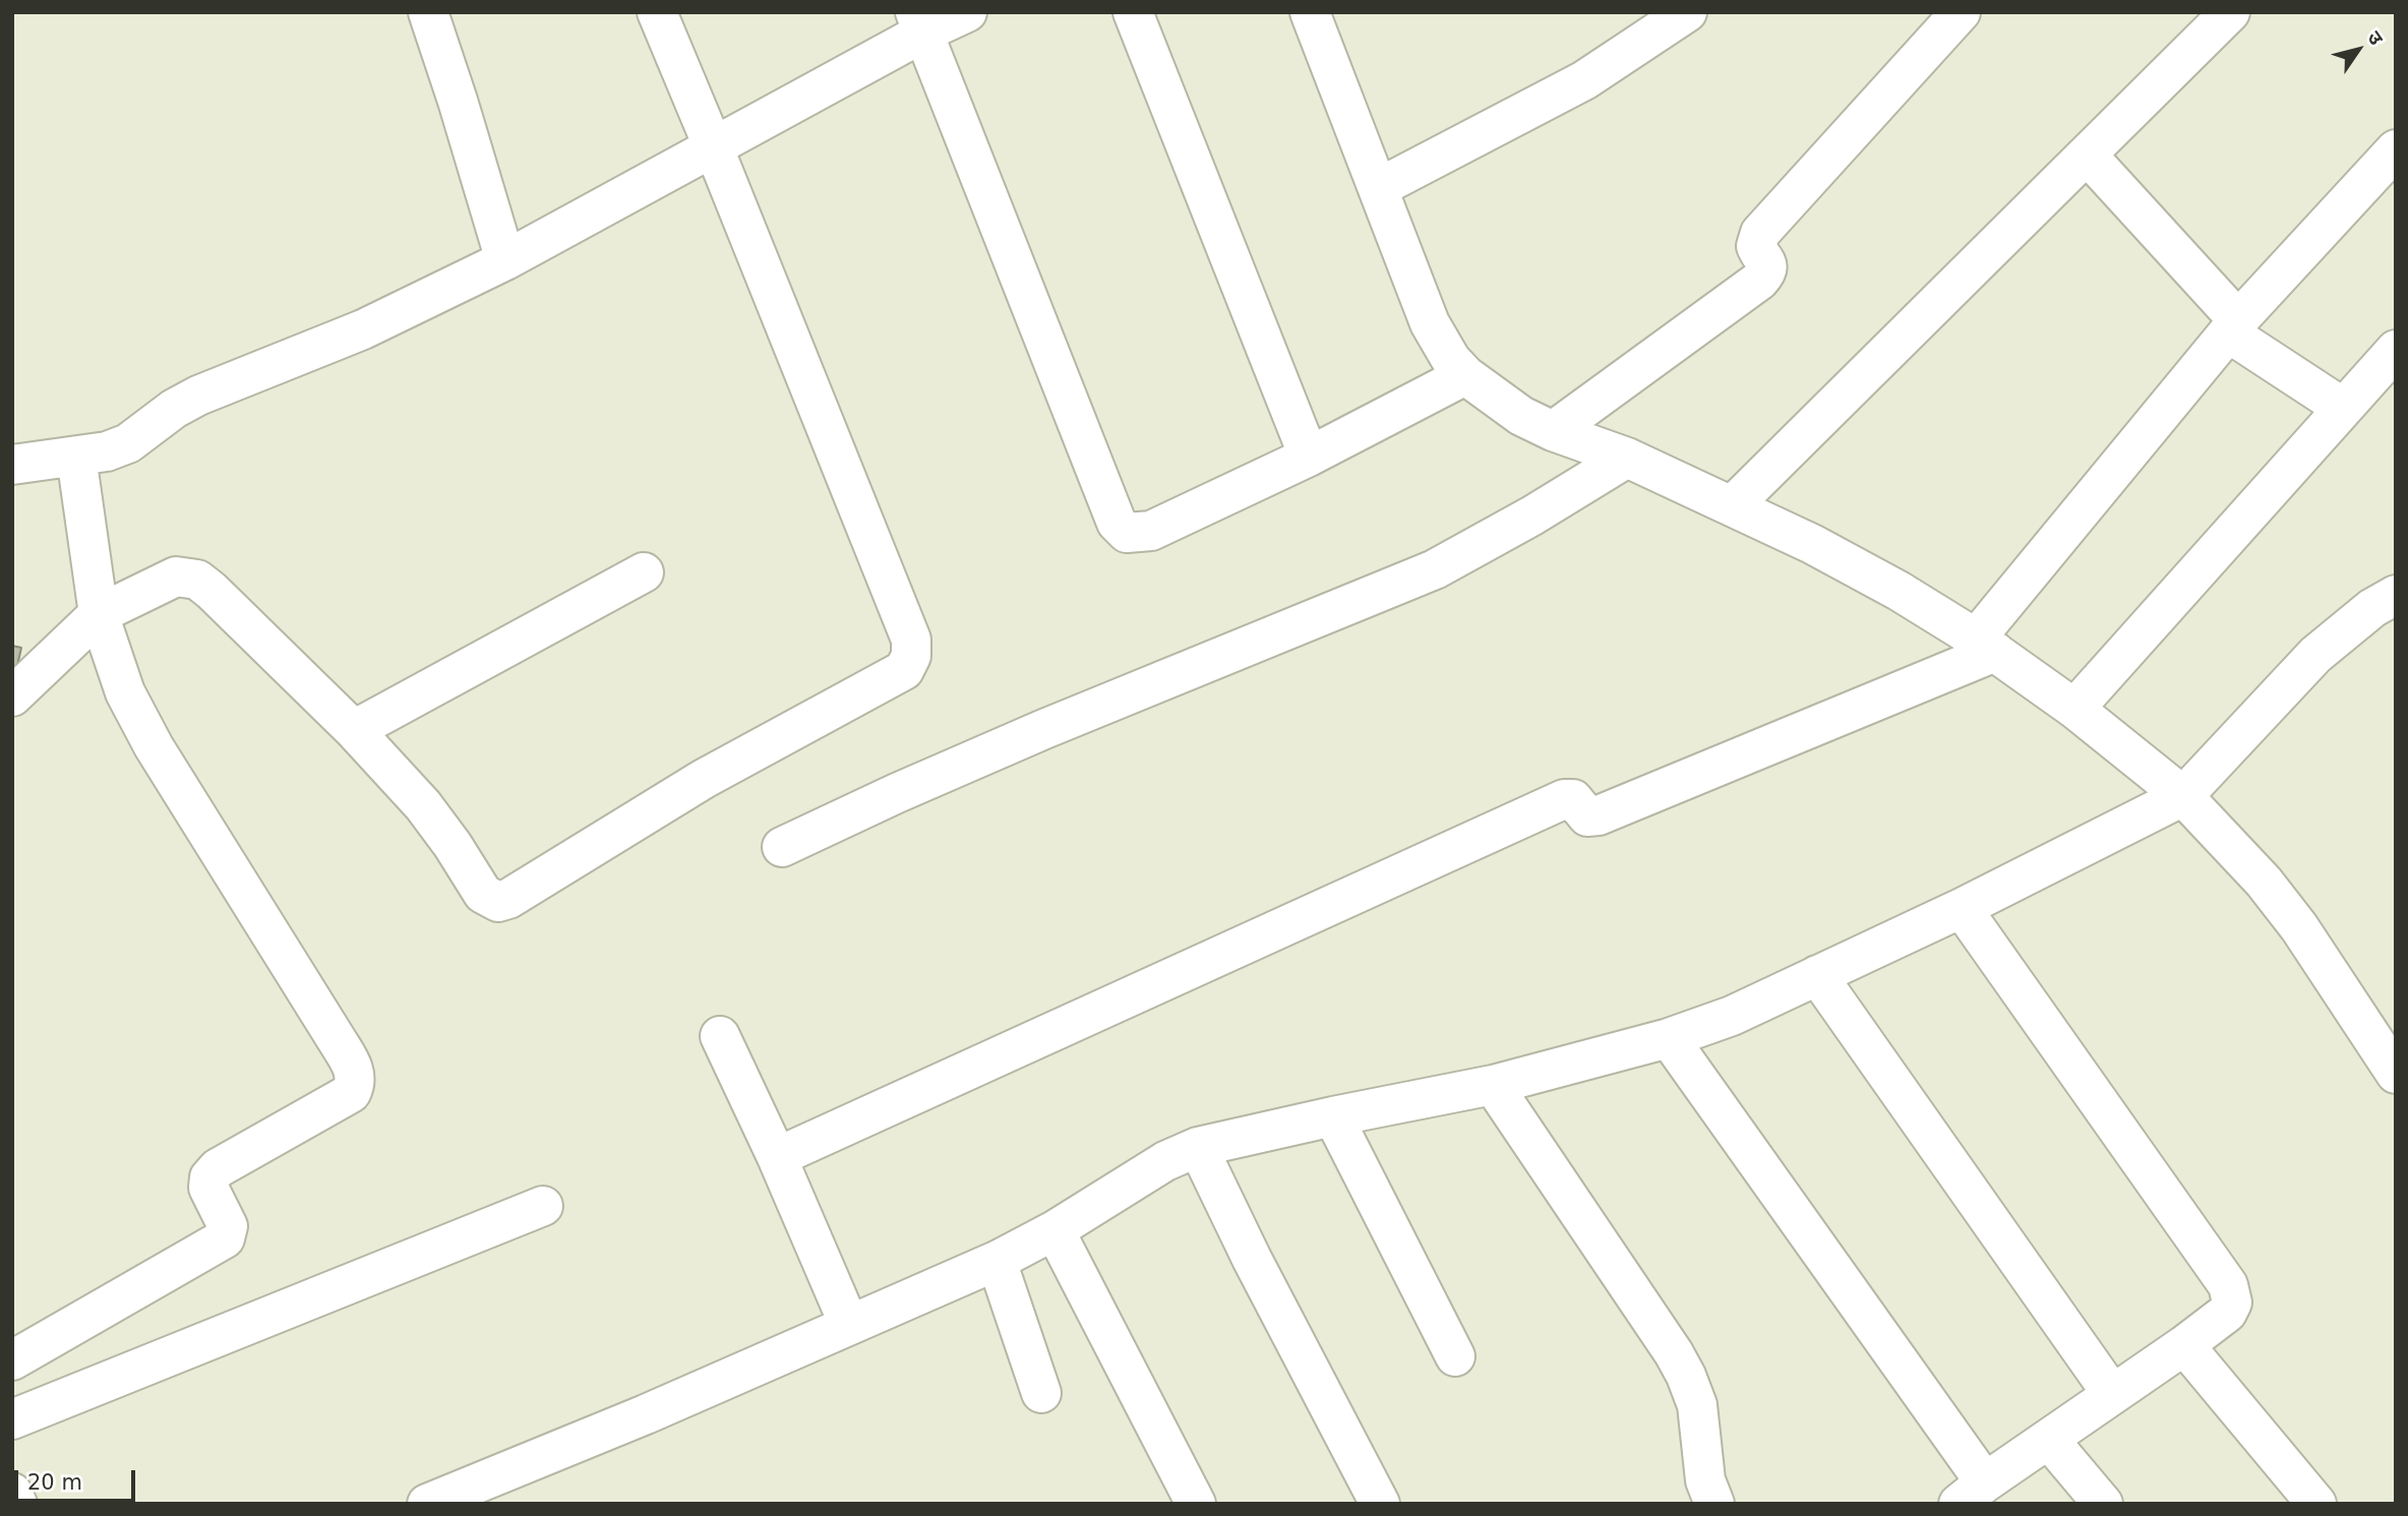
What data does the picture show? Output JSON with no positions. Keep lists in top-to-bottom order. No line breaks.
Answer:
{"scale_bar":"20 m","north":"top right"}
